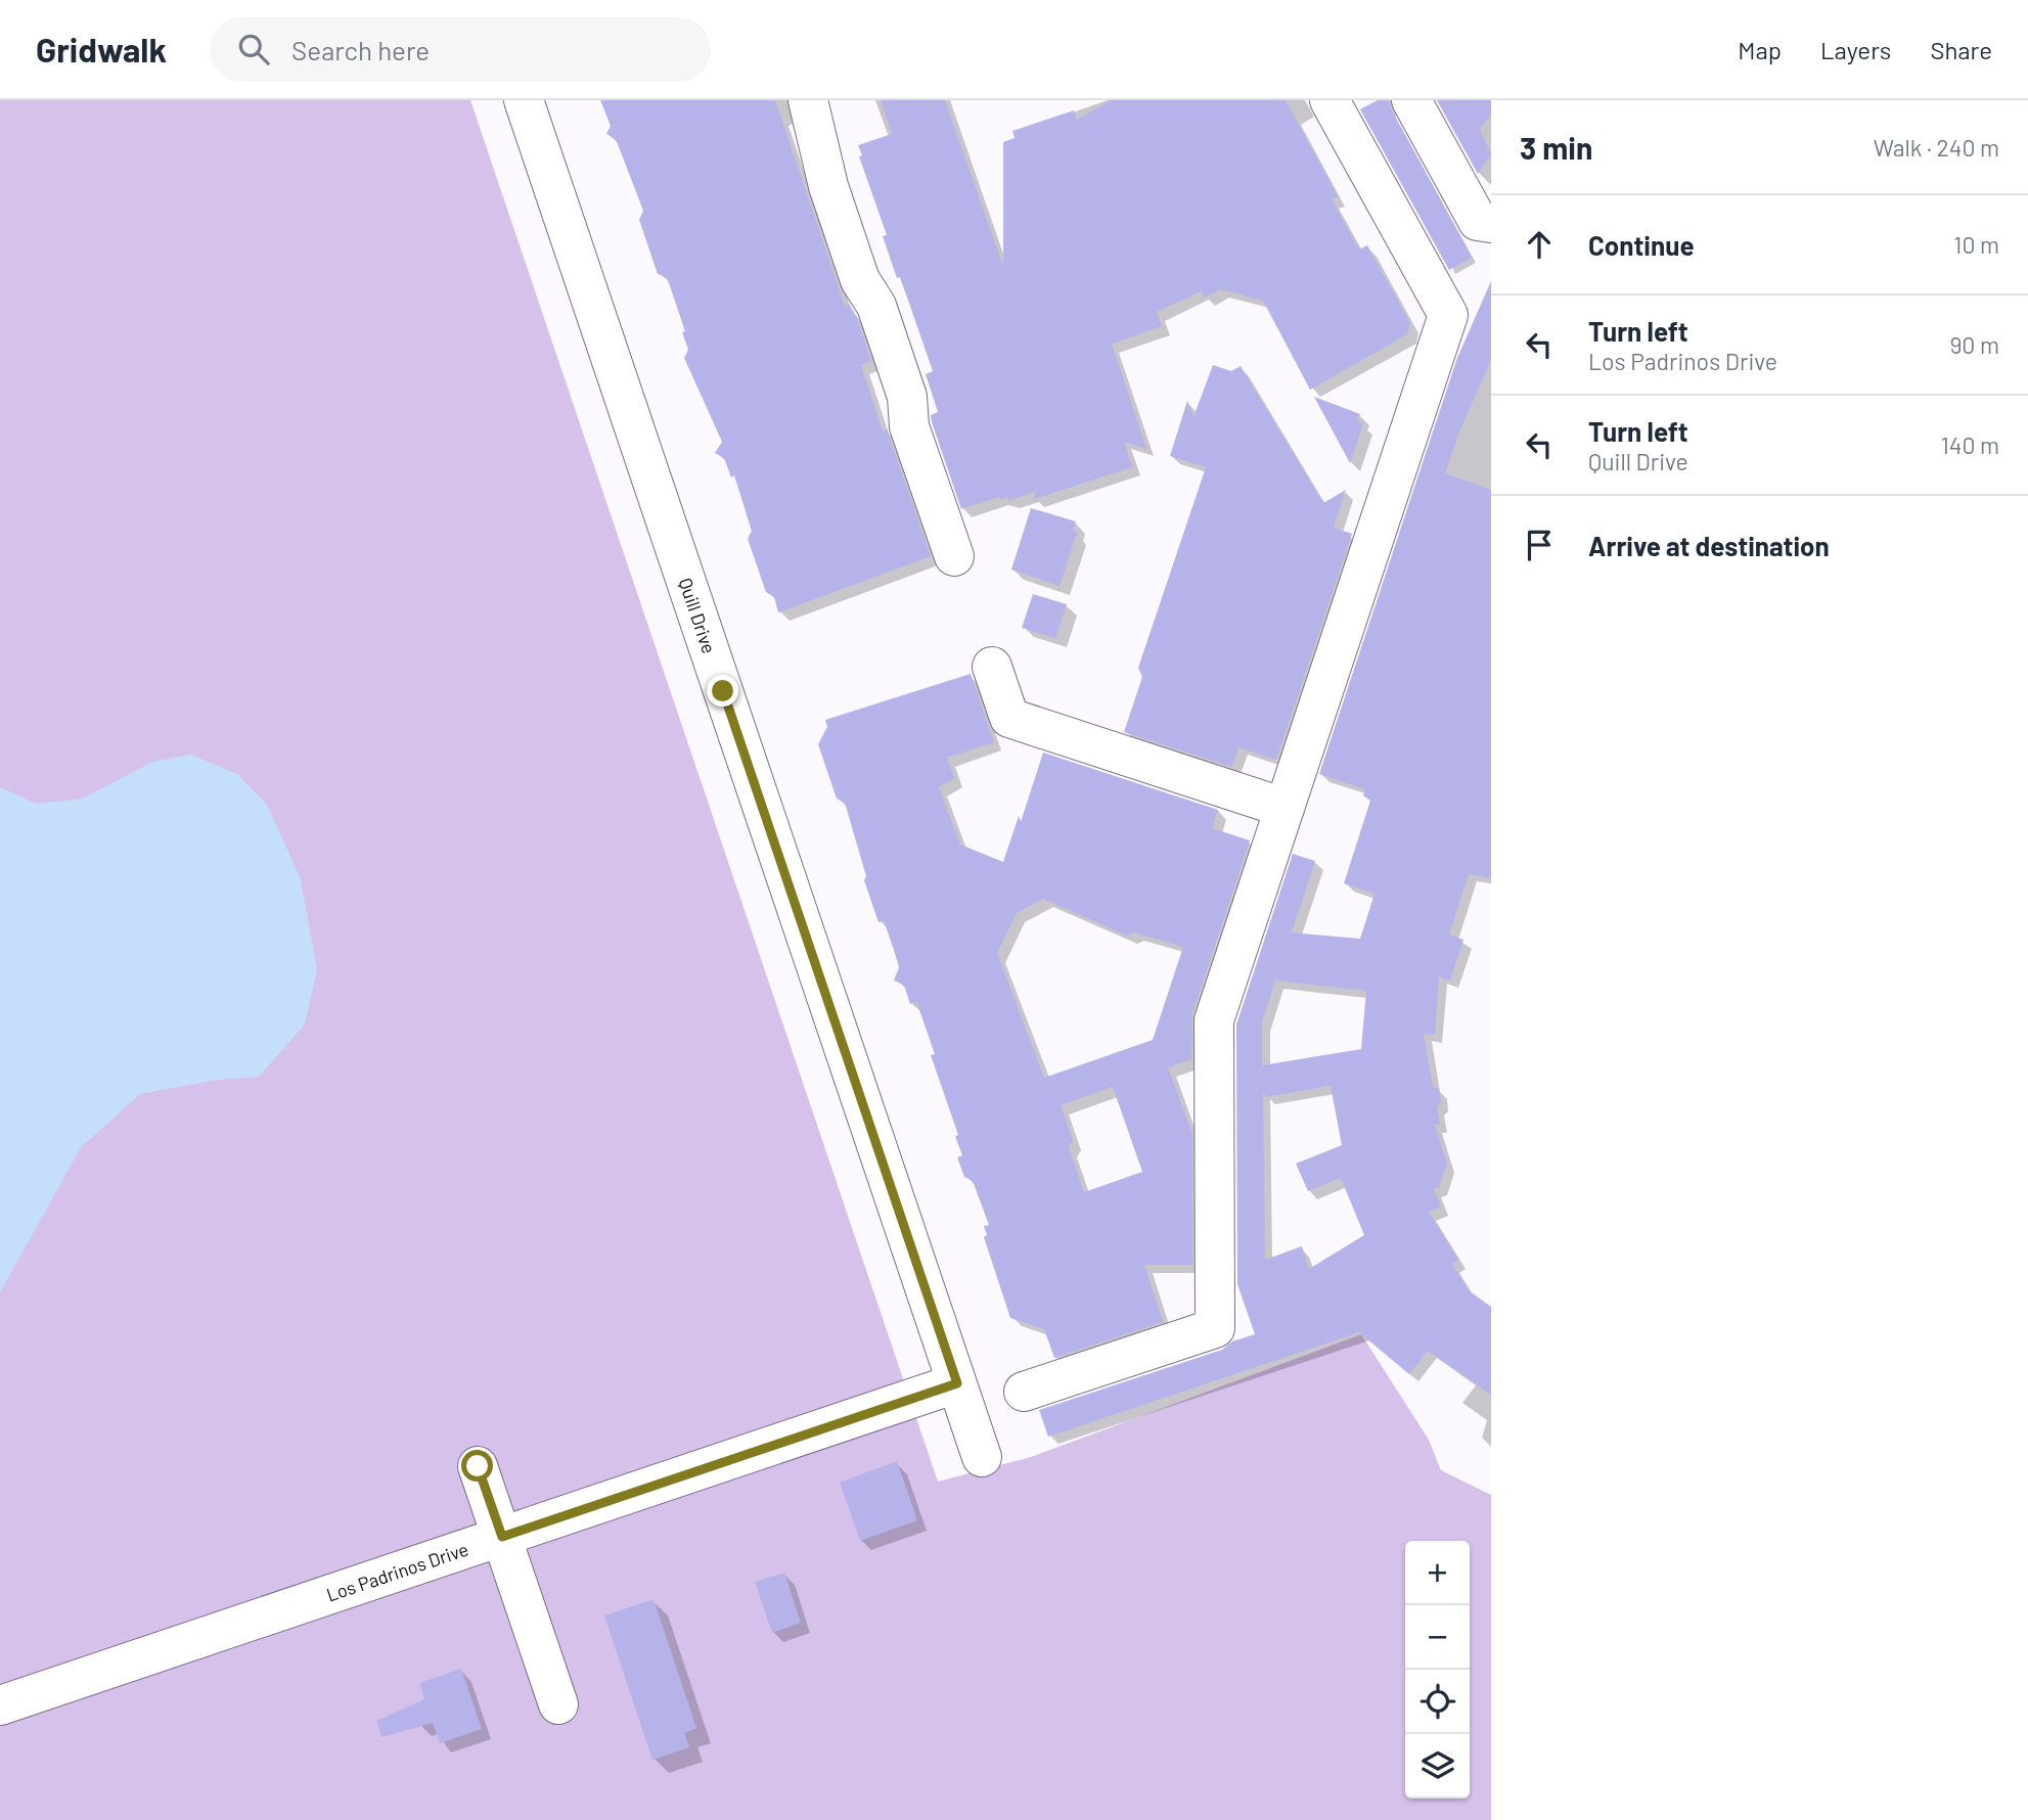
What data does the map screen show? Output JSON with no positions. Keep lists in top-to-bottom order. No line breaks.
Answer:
{"streets":{"street":["Quill Drive","Los Padrinos Drive"]},"crossings":[["Quill Drive","Los Padrinos Drive"]],"page":{"header":"Gridwalk","search":"Search here","nav":["Map","Layers","Share"],"heading":["3 min","Walk · 240 m"],"list":[["Continue","10 m"],["Turn left","Los Padrinos Drive","90 m"],["Turn left","Quill Drive","140 m"],"Arrive at destination"],"map_buttons":["+","−"]}}
